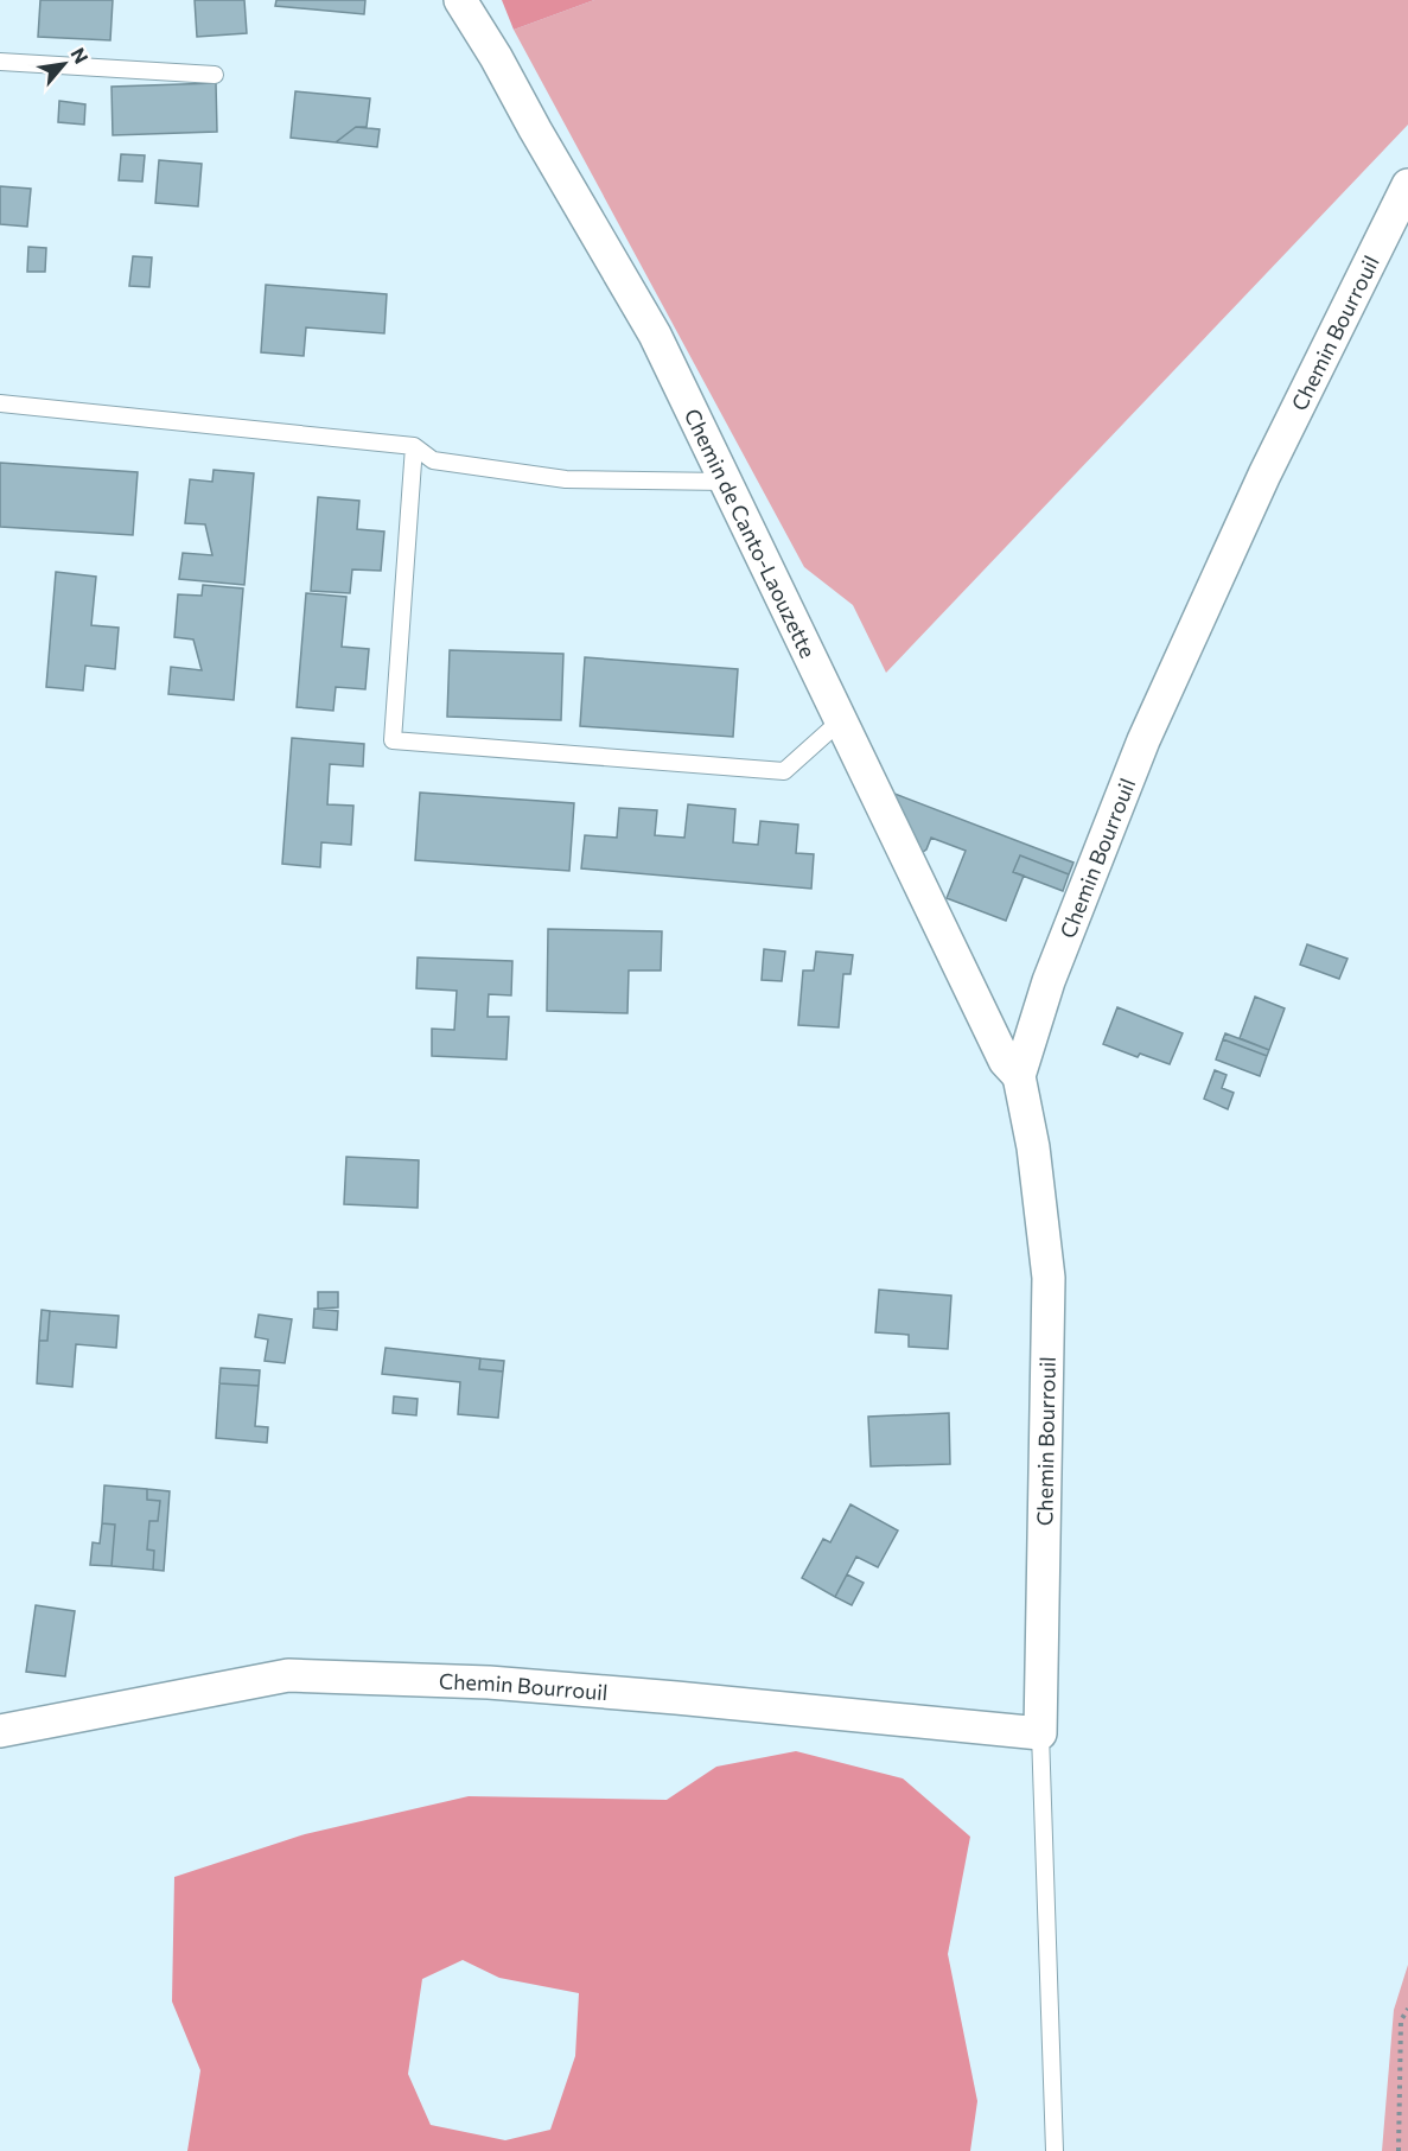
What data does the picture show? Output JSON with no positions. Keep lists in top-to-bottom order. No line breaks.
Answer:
{"streets":{"street":["Chemin Bourrouil","Chemin de Canto-Laouzette"]},"crossings":[["Chemin Bourrouil","Chemin de Canto-Laouzette"]],"north":"top right"}
